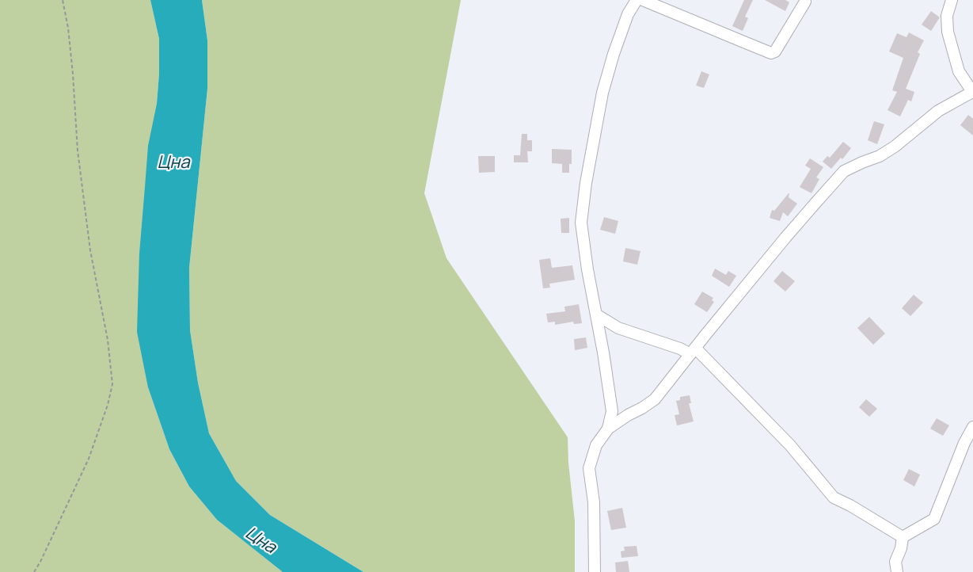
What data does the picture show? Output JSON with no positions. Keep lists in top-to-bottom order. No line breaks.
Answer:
{"water":["Цна"]}
